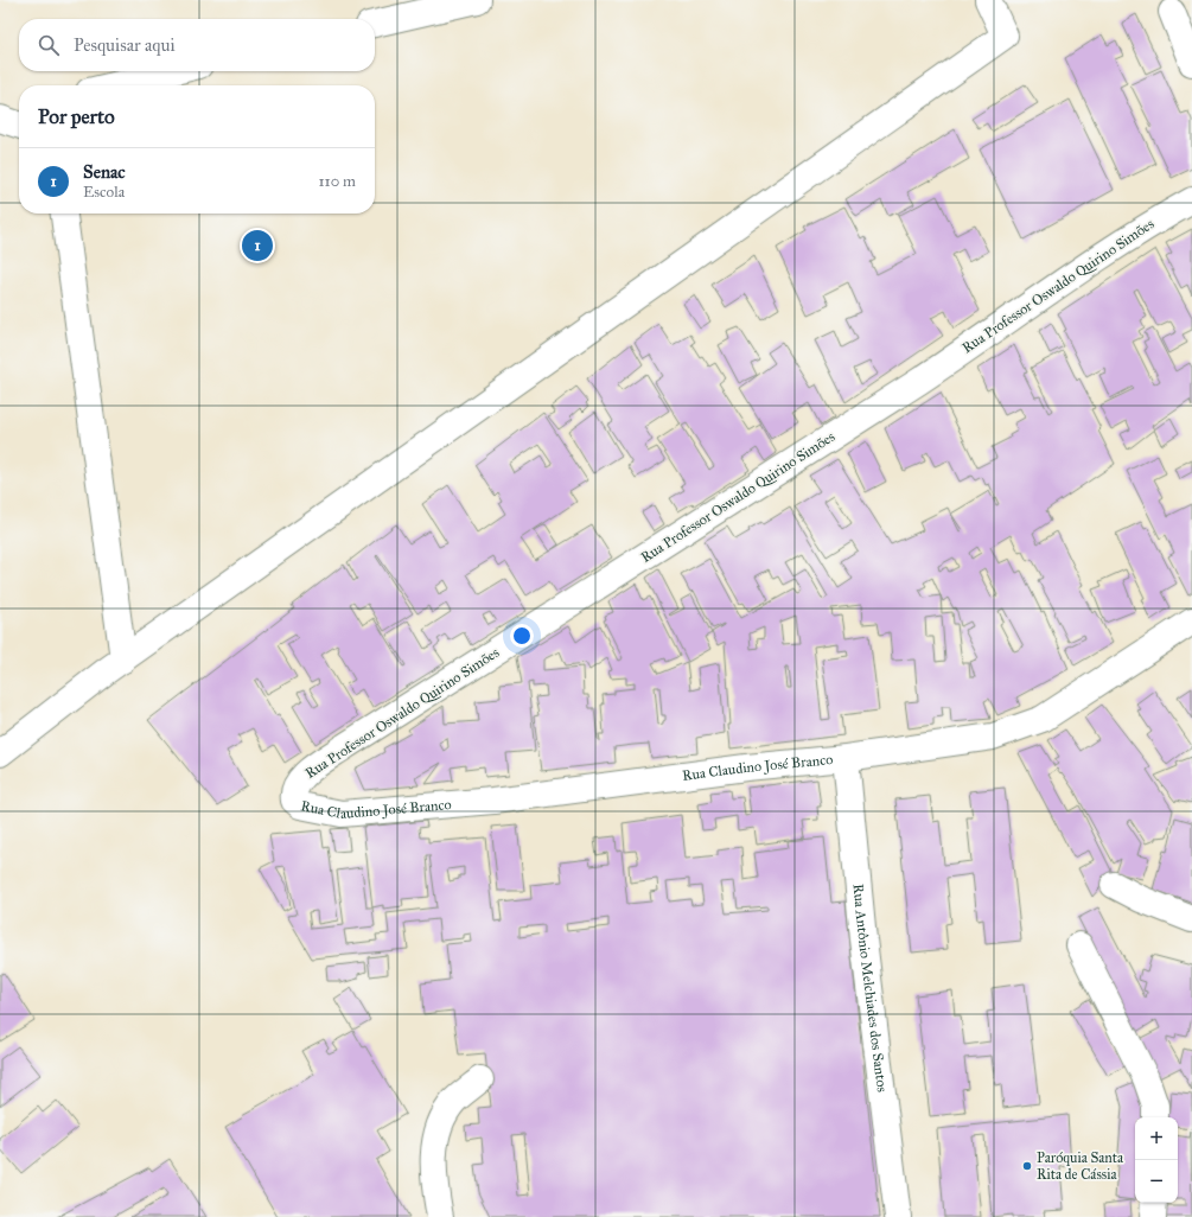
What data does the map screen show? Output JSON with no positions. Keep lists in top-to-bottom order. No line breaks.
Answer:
{"streets":{"street":["Rua Professor Oswaldo Quirino Simões","Rua Claudino José Branco","Rua Antônio Melchiades dos Santos"]},"crossings":[["Rua Professor Oswaldo Quirino Simões","Rua Claudino José Branco"],["Rua Claudino José Branco","Rua Antônio Melchiades dos Santos"]],"places":["Paróquia Santa Rita de Cássia"],"page":{"search":"Pesquisar aqui","heading":"Por perto","list":[{"mark":"1","name":"Senac","note":"Escola","value":"110 m"}],"pins":"1","map_buttons":["+","−"]}}
